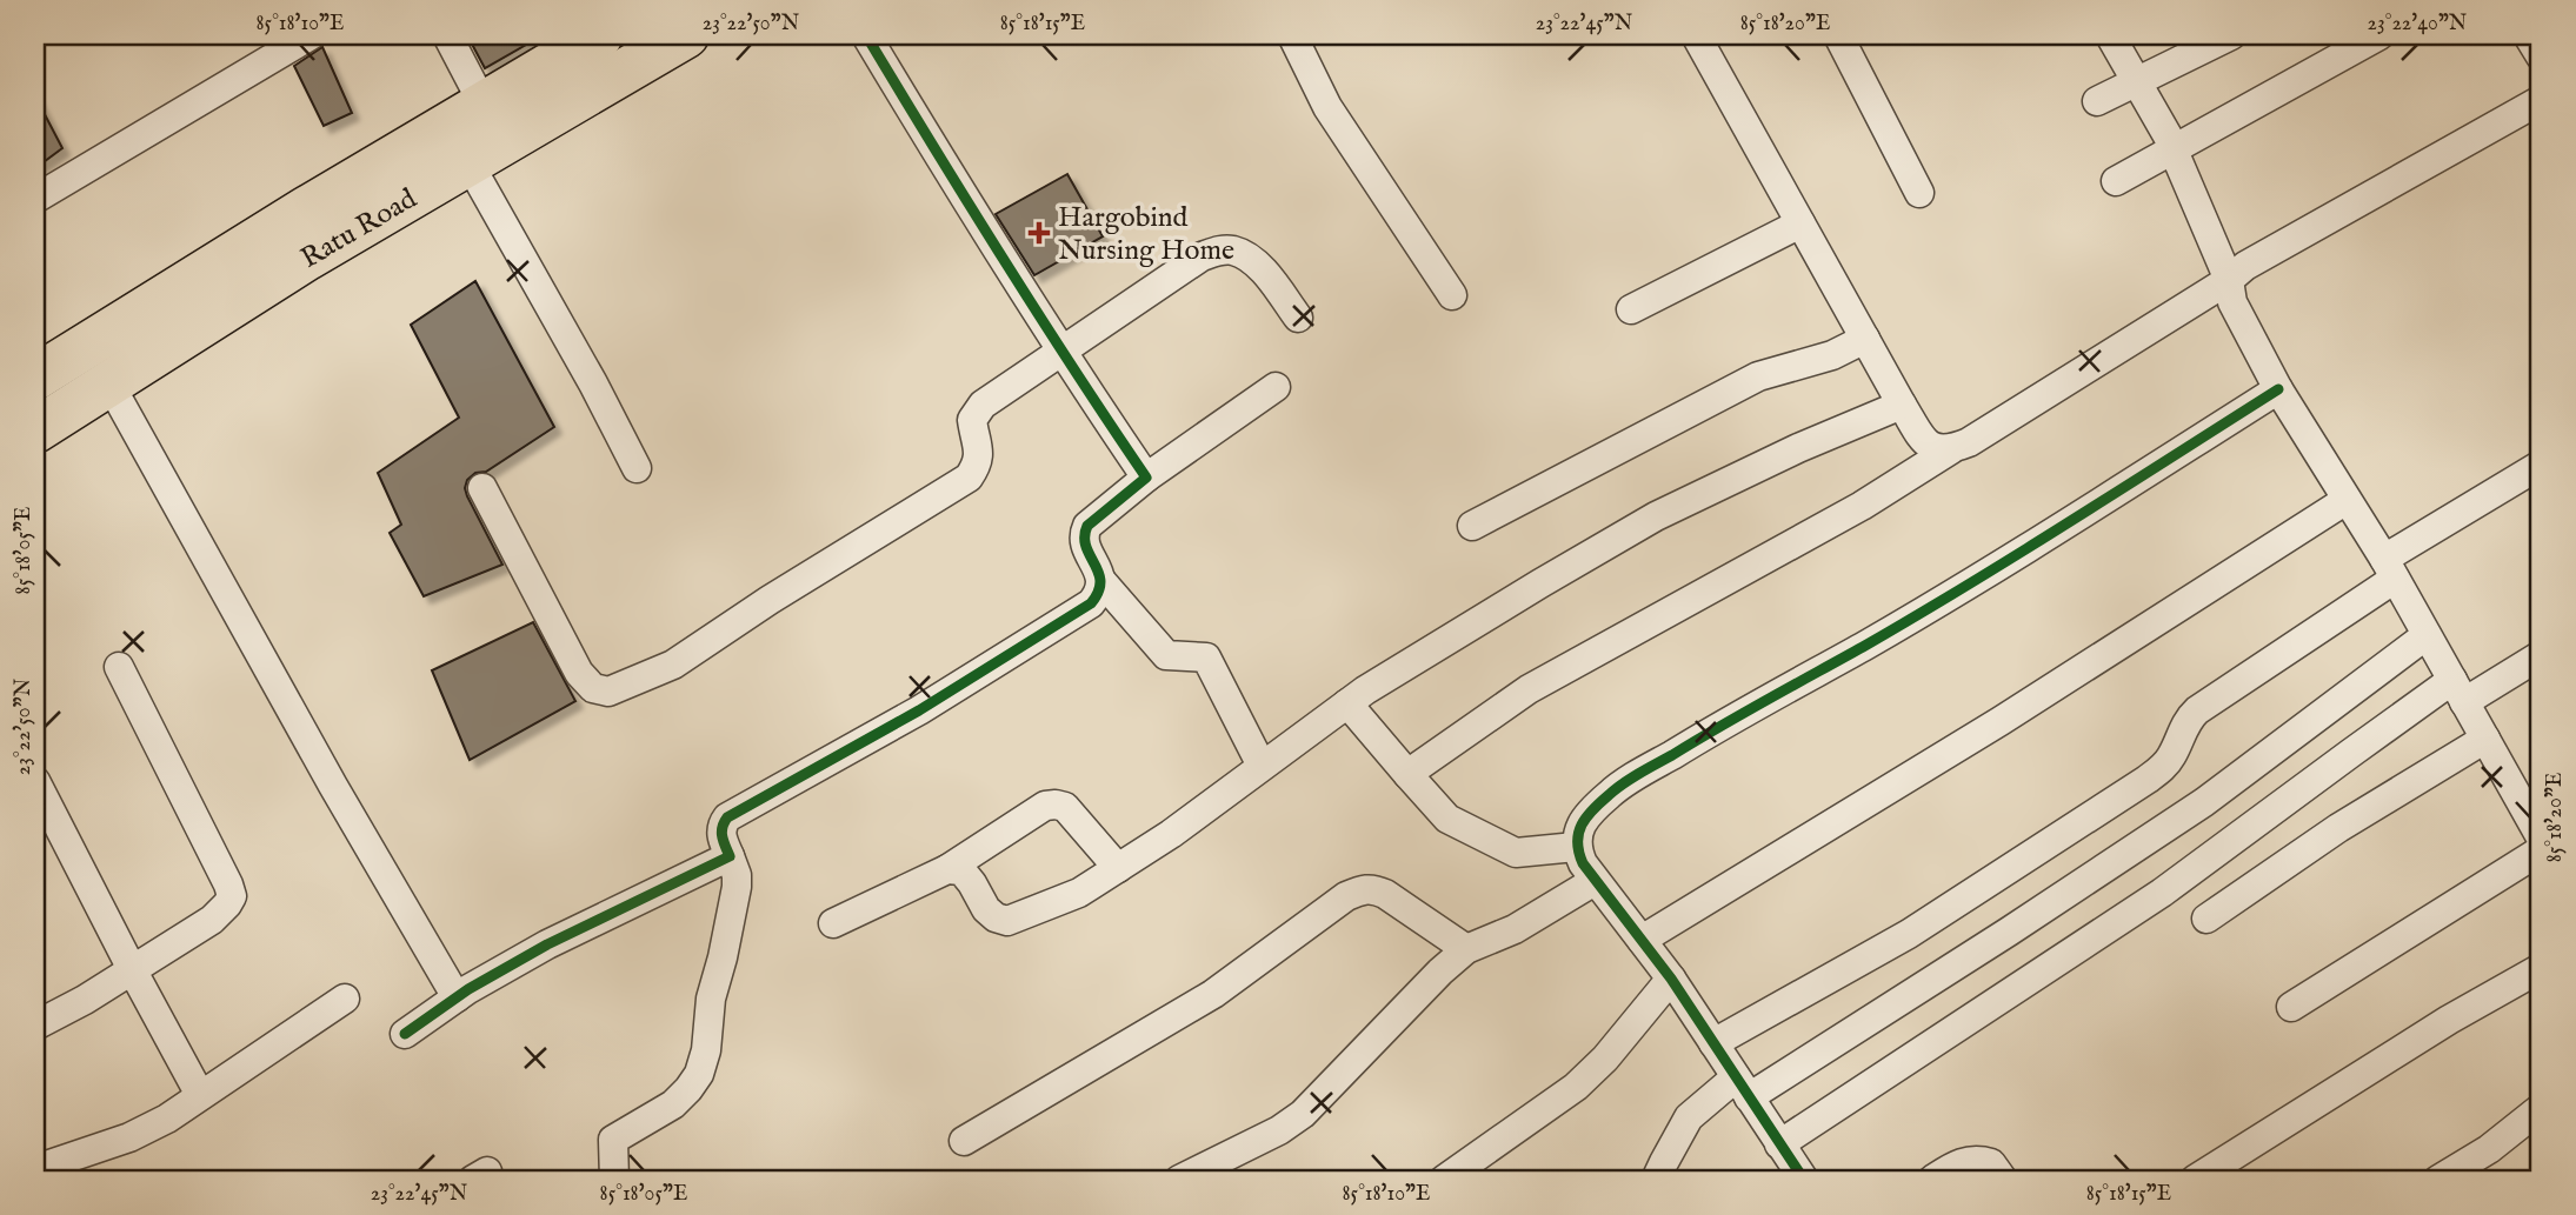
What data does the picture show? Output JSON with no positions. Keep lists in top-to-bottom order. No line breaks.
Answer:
{"streets":{"main road":["Ratu Road"]},"places":{"health":["Hargobind Nursing Home"]},"coordinates":["85°18'10\"E","23°22'50\"N","85°18'15\"E","23°22'45\"N","85°18'20\"E","23°22'40\"N","85°18'05\"E"]}
